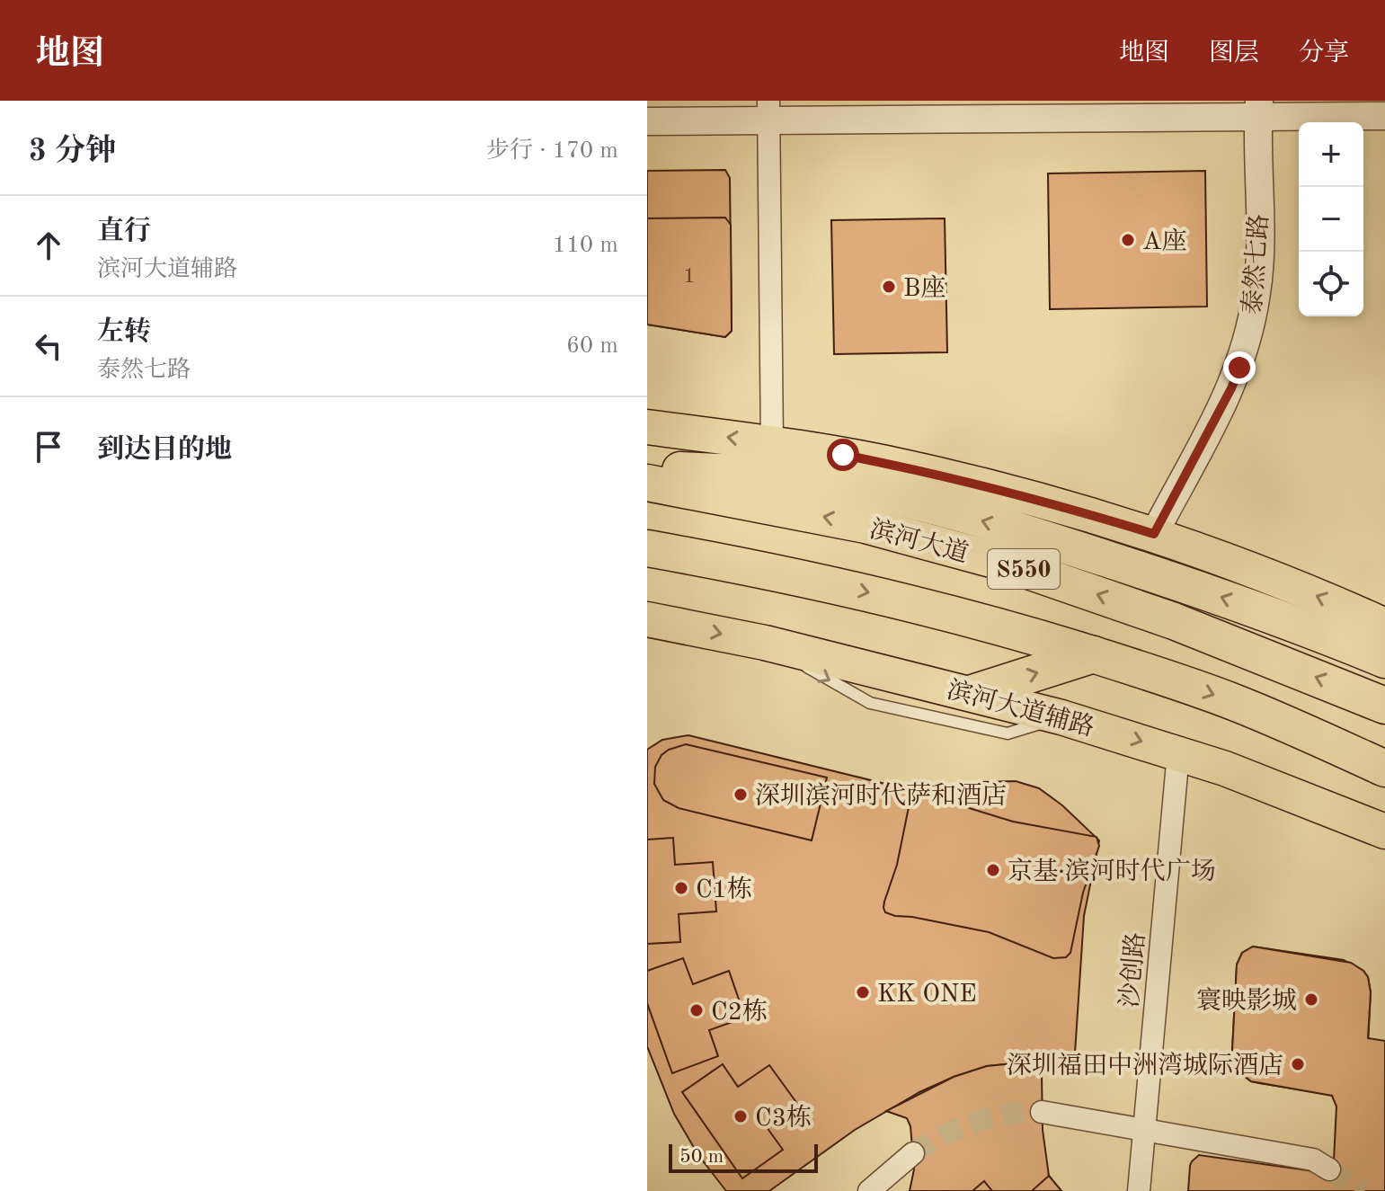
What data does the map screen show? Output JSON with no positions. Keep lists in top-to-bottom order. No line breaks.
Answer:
{"streets":{"highway":["滨河大道","S550"],"main road":["滨河大道辅路"],"street":["泰然七路","沙创路"]},"crossings":[["滨河大道辅路","沙创路"]],"places":["A座","B座","深圳滨河时代萨和酒店","京基·滨河时代广场","C1栋","KK ONE","寰映影城","C2栋","深圳福田中洲湾城际酒店","C3栋"],"house_numbers":["1"],"scale_bar":"50 m","page":{"header":"地图","nav":["地图","图层","分享"],"heading":["3 分钟","步行 · 170 m"],"map_buttons":["+","−"],"list":[["直行","滨河大道辅路","110 m"],["左转","泰然七路","60 m"],"到达目的地"],"scale":"50 m"}}
